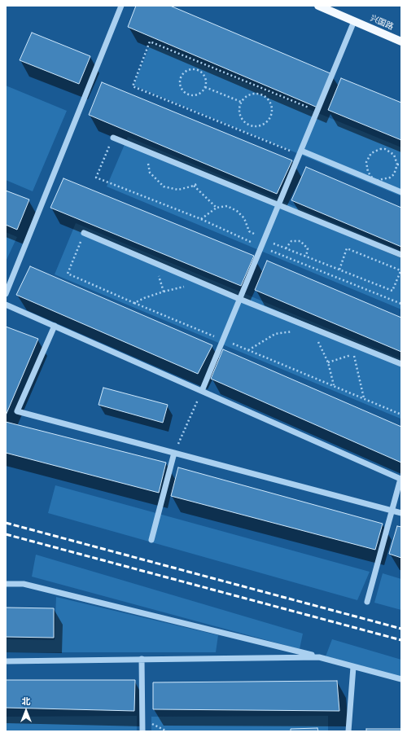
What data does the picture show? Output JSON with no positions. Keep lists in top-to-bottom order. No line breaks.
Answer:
{"streets":{"main road":["兴国路"]},"north":"top"}
